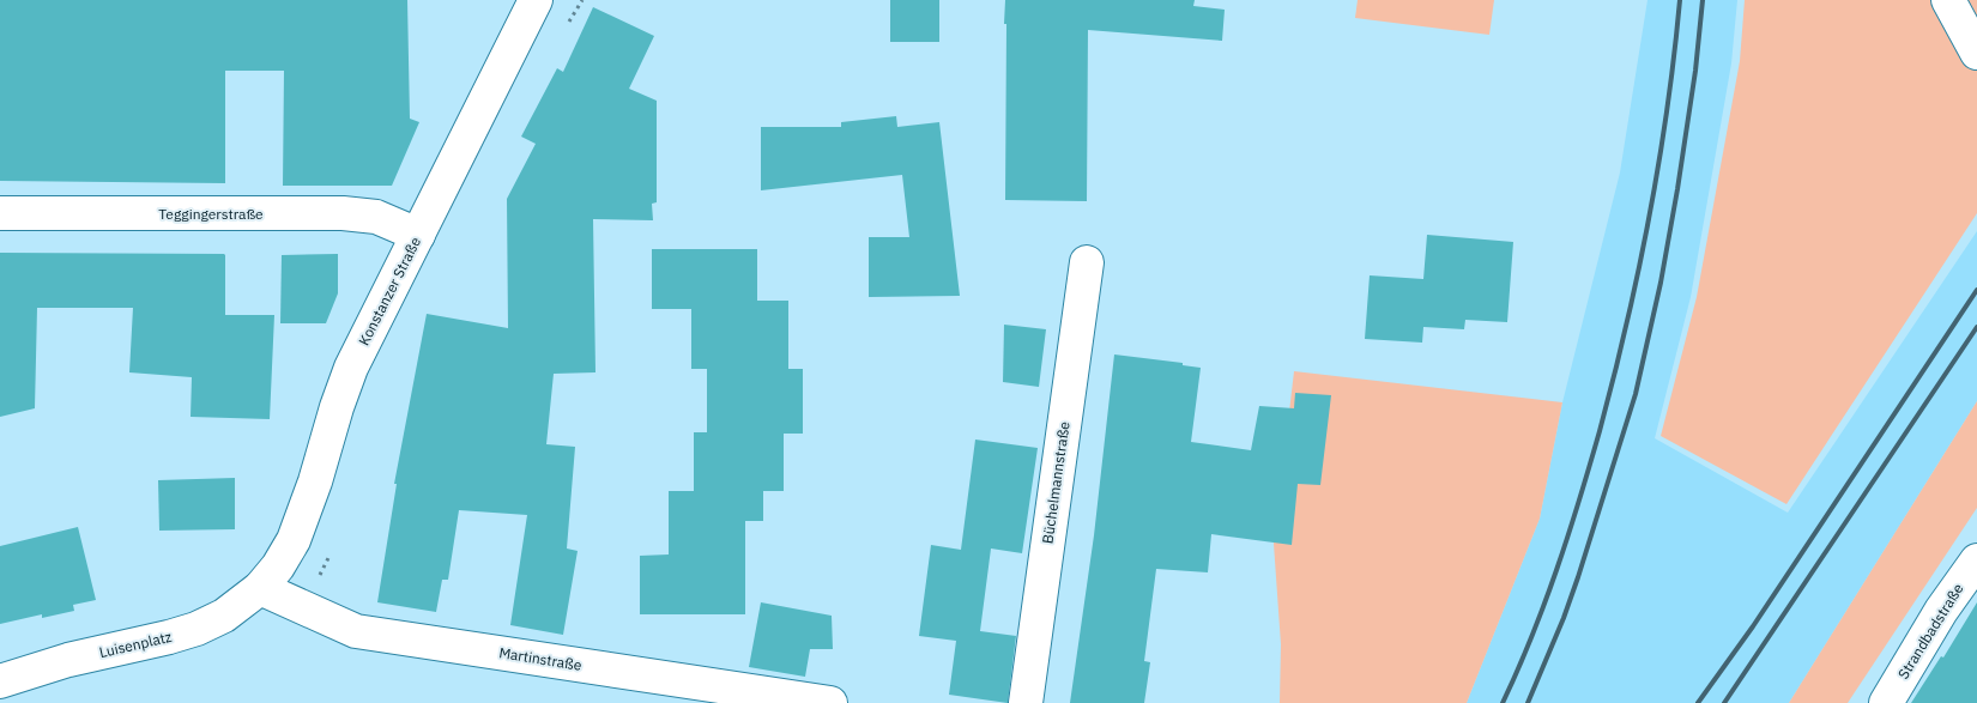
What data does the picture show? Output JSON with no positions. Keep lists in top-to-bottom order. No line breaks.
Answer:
{"streets":{"street":["Teggingerstraße","Konstanzer Straße","Büchelmannstraße","Strandbadstraße","Luisenplatz","Martinstraße"]},"crossings":[["Teggingerstraße","Konstanzer Straße"],["Konstanzer Straße","Luisenplatz"],["Konstanzer Straße","Martinstraße"],["Luisenplatz","Martinstraße"]]}
